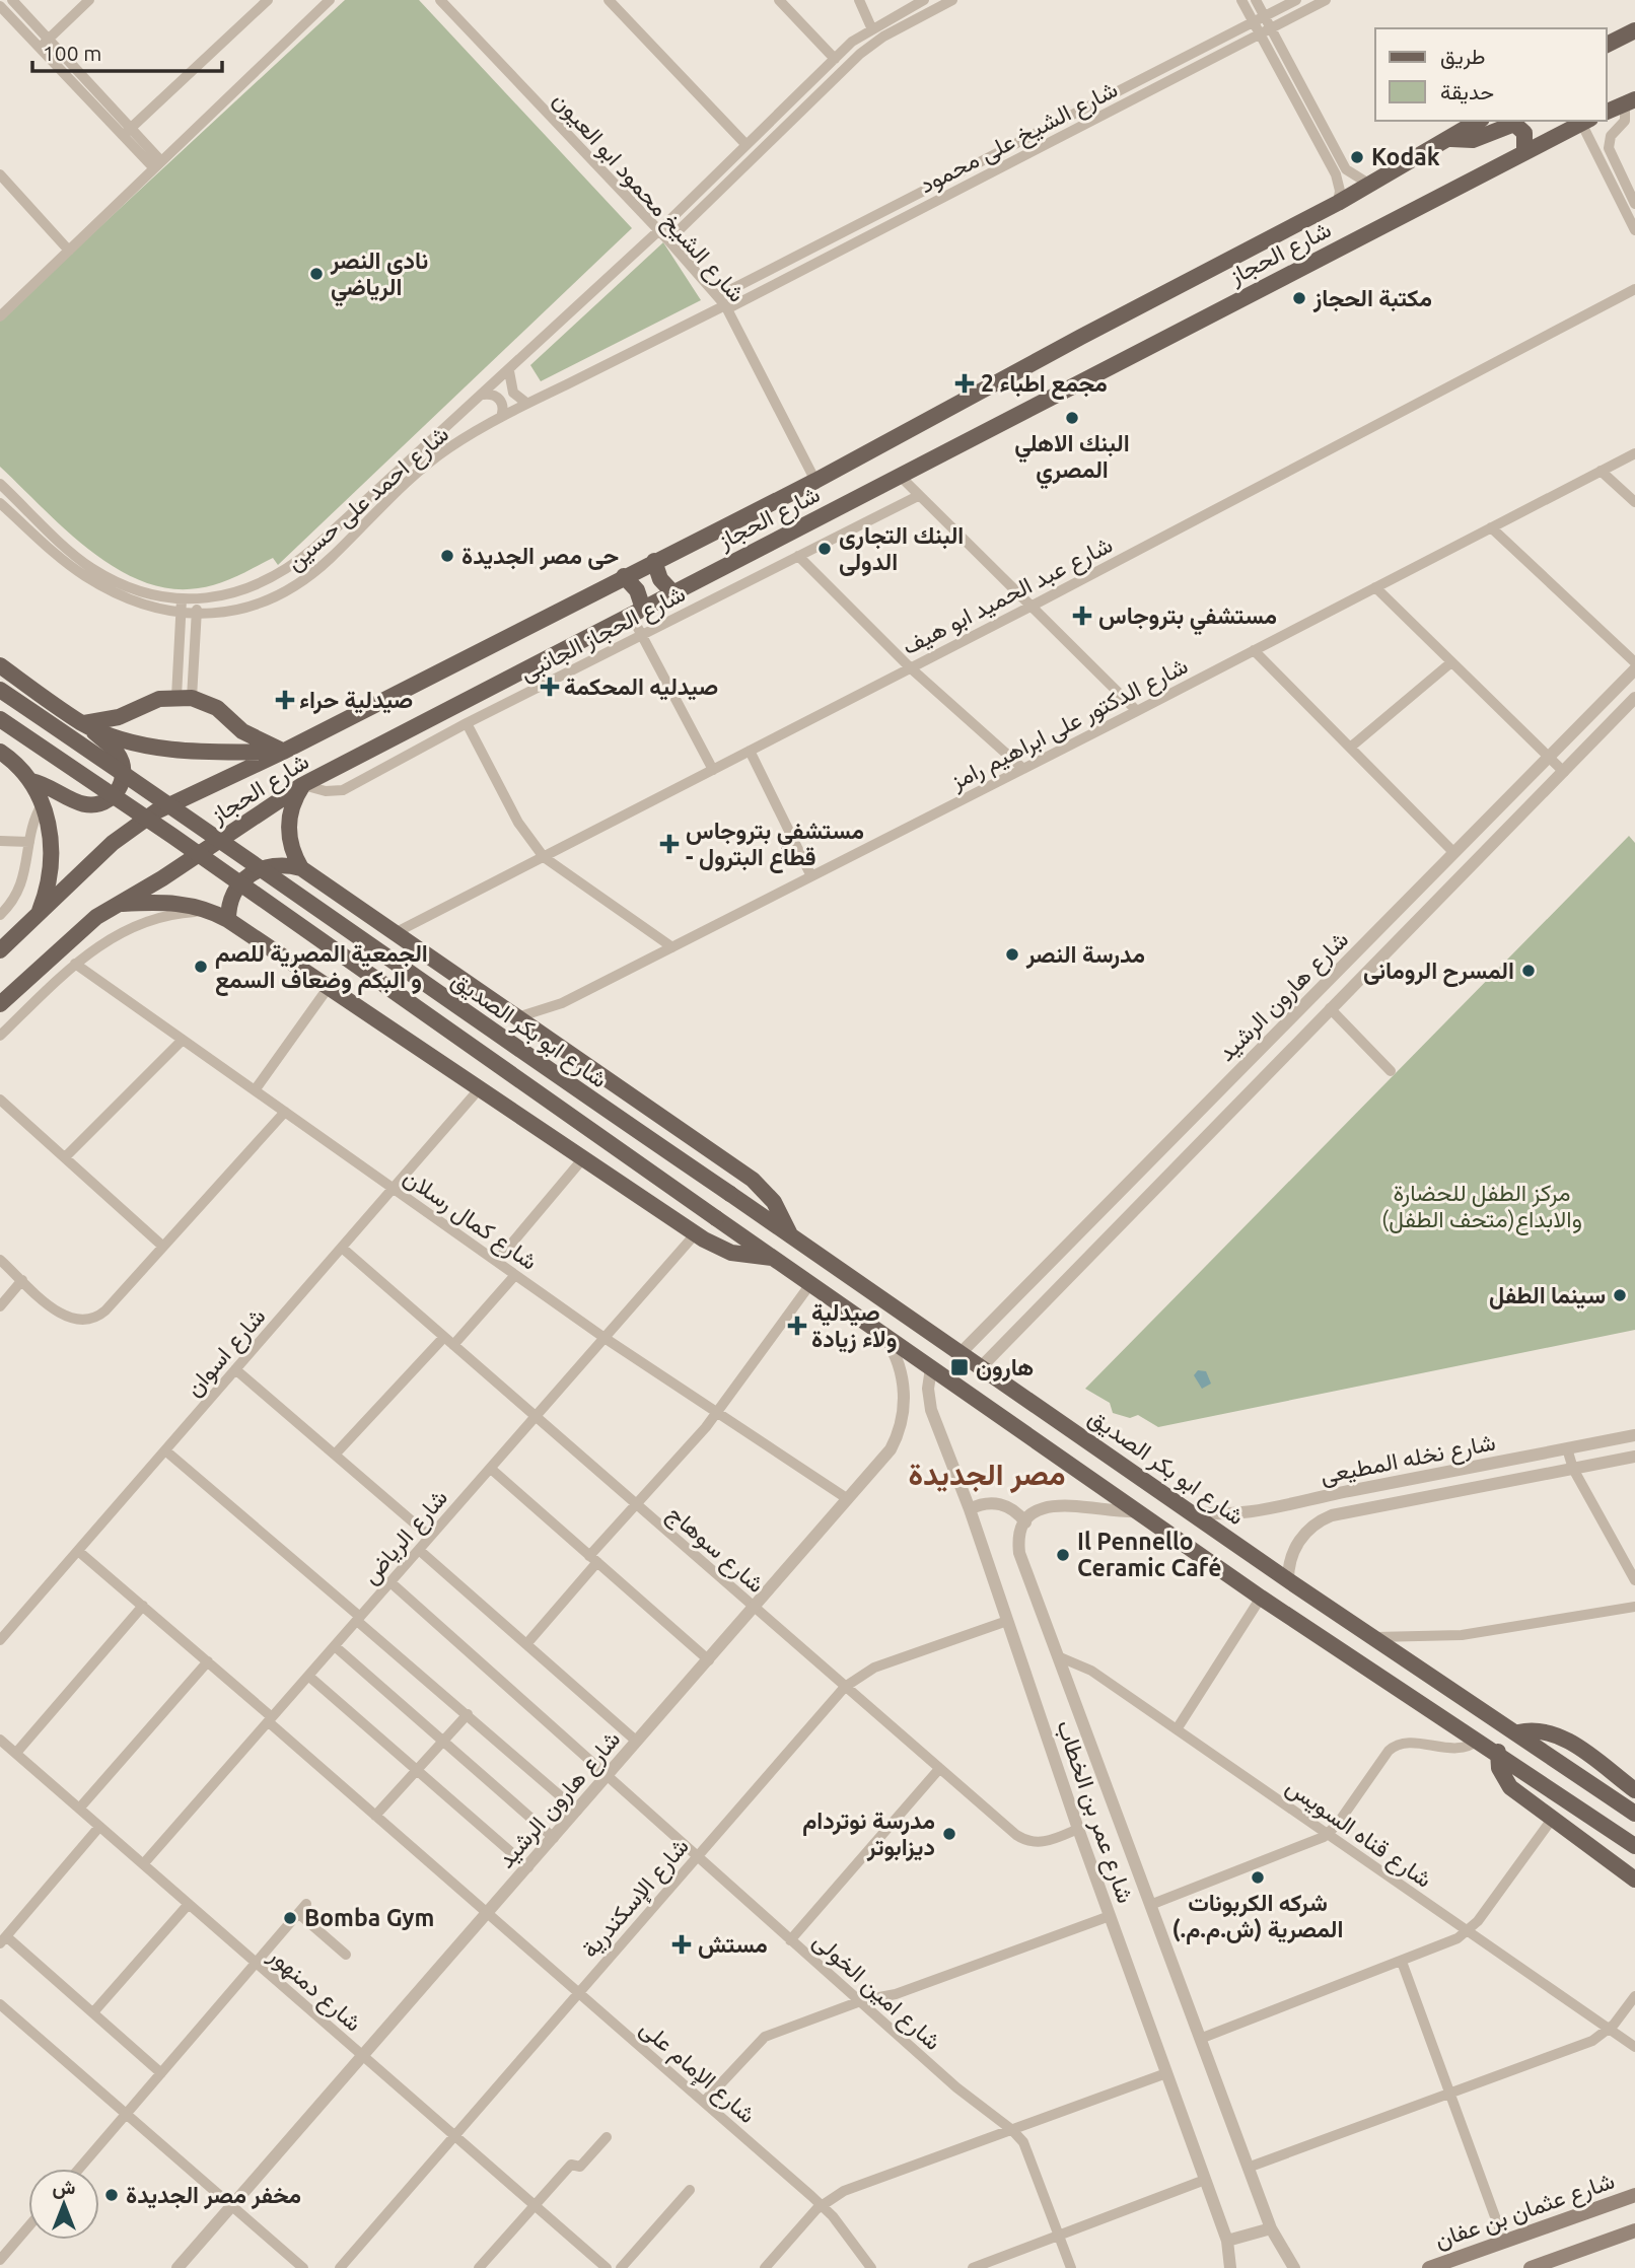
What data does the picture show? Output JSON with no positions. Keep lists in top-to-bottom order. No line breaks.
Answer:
{"streets":{"main road":["شارع الحجاز","شارع ابو بكر الصديق","شارع عثمان بن عفان"],"street":["شارع الشيخ على محمود","شارع الشيخ محمود ابو العيون","شارع احمد على حسين","شارع عبد الحميد ابو هيف","شارع الحجاز الجانبى","شارع الدكتور على ابراهيم رامز","شارع هارون الرشيد","شارع كمال رسلان","شارع اسوان","شارع نخله المطيعى","شارع الرياض","شارع سوهاج","شارع عمر بن الخطاب","شارع قناه السويس","شارع الإسكندرية","شارع دمنهور","شارع امين الخولى","شارع الإمام على"]},"crossings":[["شارع الشيخ على محمود","شارع الشيخ محمود ابو العيون"],["شارع الشيخ على محمود","شارع احمد على حسين"],["شارع الشيخ محمود ابو العيون","شارع الحجاز"],["شارع الشيخ محمود ابو العيون","شارع احمد على حسين"],["شارع الحجاز","شارع الحجاز الجانبى"],["شارع الحجاز","شارع ابو بكر الصديق"],["شارع عبد الحميد ابو هيف","شارع ابو بكر الصديق"],["شارع الدكتور على ابراهيم رامز","شارع ابو بكر الصديق"],["شارع هارون الرشيد","شارع ابو بكر الصديق"],["شارع هارون الرشيد","شارع كمال رسلان"],["شارع هارون الرشيد","شارع سوهاج"],["شارع هارون الرشيد","شارع دمنهور"],["شارع هارون الرشيد","شارع امين الخولى"],["شارع هارون الرشيد","شارع الإمام على"],["شارع ابو بكر الصديق","شارع اسوان"],["شارع ابو بكر الصديق","شارع نخله المطيعى"],["شارع ابو بكر الصديق","شارع الرياض"],["شارع ابو بكر الصديق","شارع عمر بن الخطاب"],["شارع كمال رسلان","شارع اسوان"],["شارع كمال رسلان","شارع الرياض"],["شارع اسوان","شارع سوهاج"],["شارع اسوان","شارع الإمام على"],["شارع الرياض","شارع سوهاج"],["شارع الرياض","شارع دمنهور"],["شارع الرياض","شارع امين الخولى"],["شارع الرياض","شارع الإمام على"],["شارع سوهاج","شارع عمر بن الخطاب"],["شارع سوهاج","شارع الإسكندرية"],["شارع عمر بن الخطاب","شارع قناه السويس"],["شارع عمر بن الخطاب","شارع الإسكندرية"],["شارع الإسكندرية","شارع دمنهور"],["شارع الإسكندرية","شارع امين الخولى"],["شارع الإسكندرية","شارع الإمام على"]],"districts":["مصر الجديدة"],"parks":["مركز الطفل للحضارة والابداع(متحف الطفل)"],"places":{"other":["Kodak","نادي النصر الرياضي","مكتبة الحجاز","البنك الاهلي المصري","البنك التجارى الدولى","حى مصر الجديدة","مدرسة النصر","الجمعية المصرية للصم و البكم وضعاف السمع","المسرح الرومانى","سينما الطفل","Il Pennello Ceramic Café","مدرسة نوتردام ديزابوتر","شركه الكربونات المصرية (ش.م.م.)","Bomba Gym","مخفر مصر الجديدة"],"health":["مجمع اطباء 2","مستشفي بتروجاس","صيدليه المحكمة","صيدلية حراء","مستشفي بتروجاس - قطاع البترول","صيدلية ولاء زيادة","مستش"],"transit":["هارون"]},"legend":["طريق","حديقة"],"scale_bar":"100 m","north":"top"}
